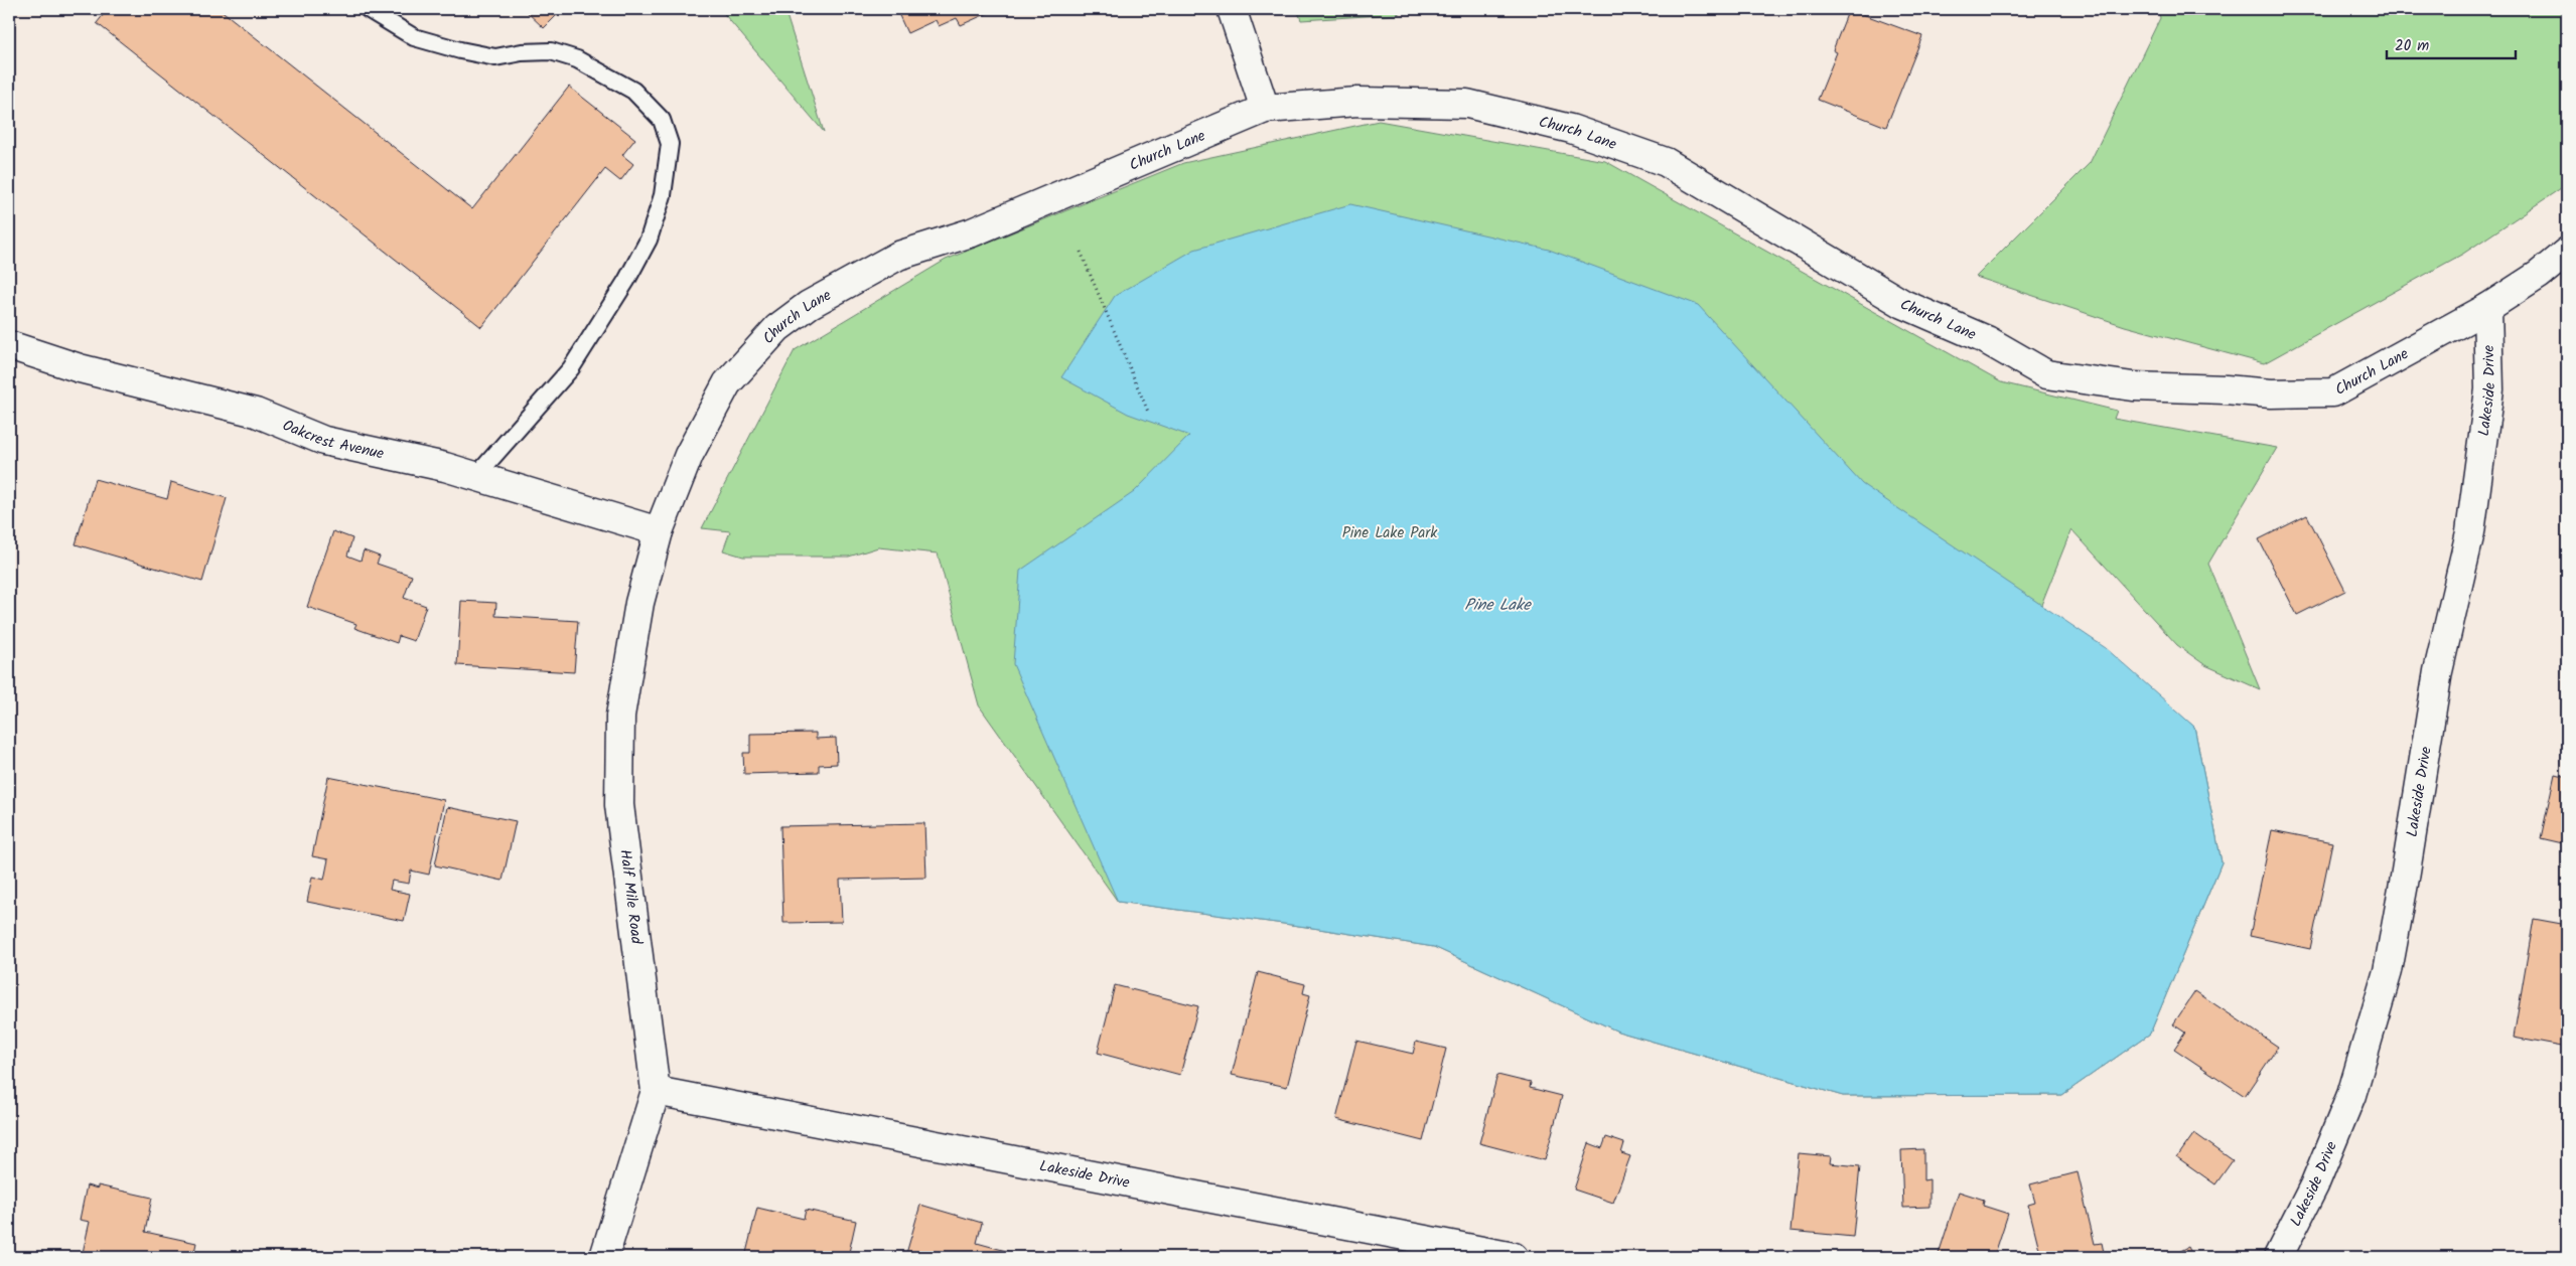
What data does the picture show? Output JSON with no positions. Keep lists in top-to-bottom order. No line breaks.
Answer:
{"streets":{"street":["Church Lane","Lakeside Drive","Oakcrest Avenue","Half Mile Road"]},"crossings":[["Church Lane","Lakeside Drive"],["Church Lane","Oakcrest Avenue"],["Church Lane","Half Mile Road"],["Lakeside Drive","Half Mile Road"],["Oakcrest Avenue","Half Mile Road"]],"water":["Pine Lake"],"parks":["Pine Lake Park"],"scale_bar":"20 m"}
